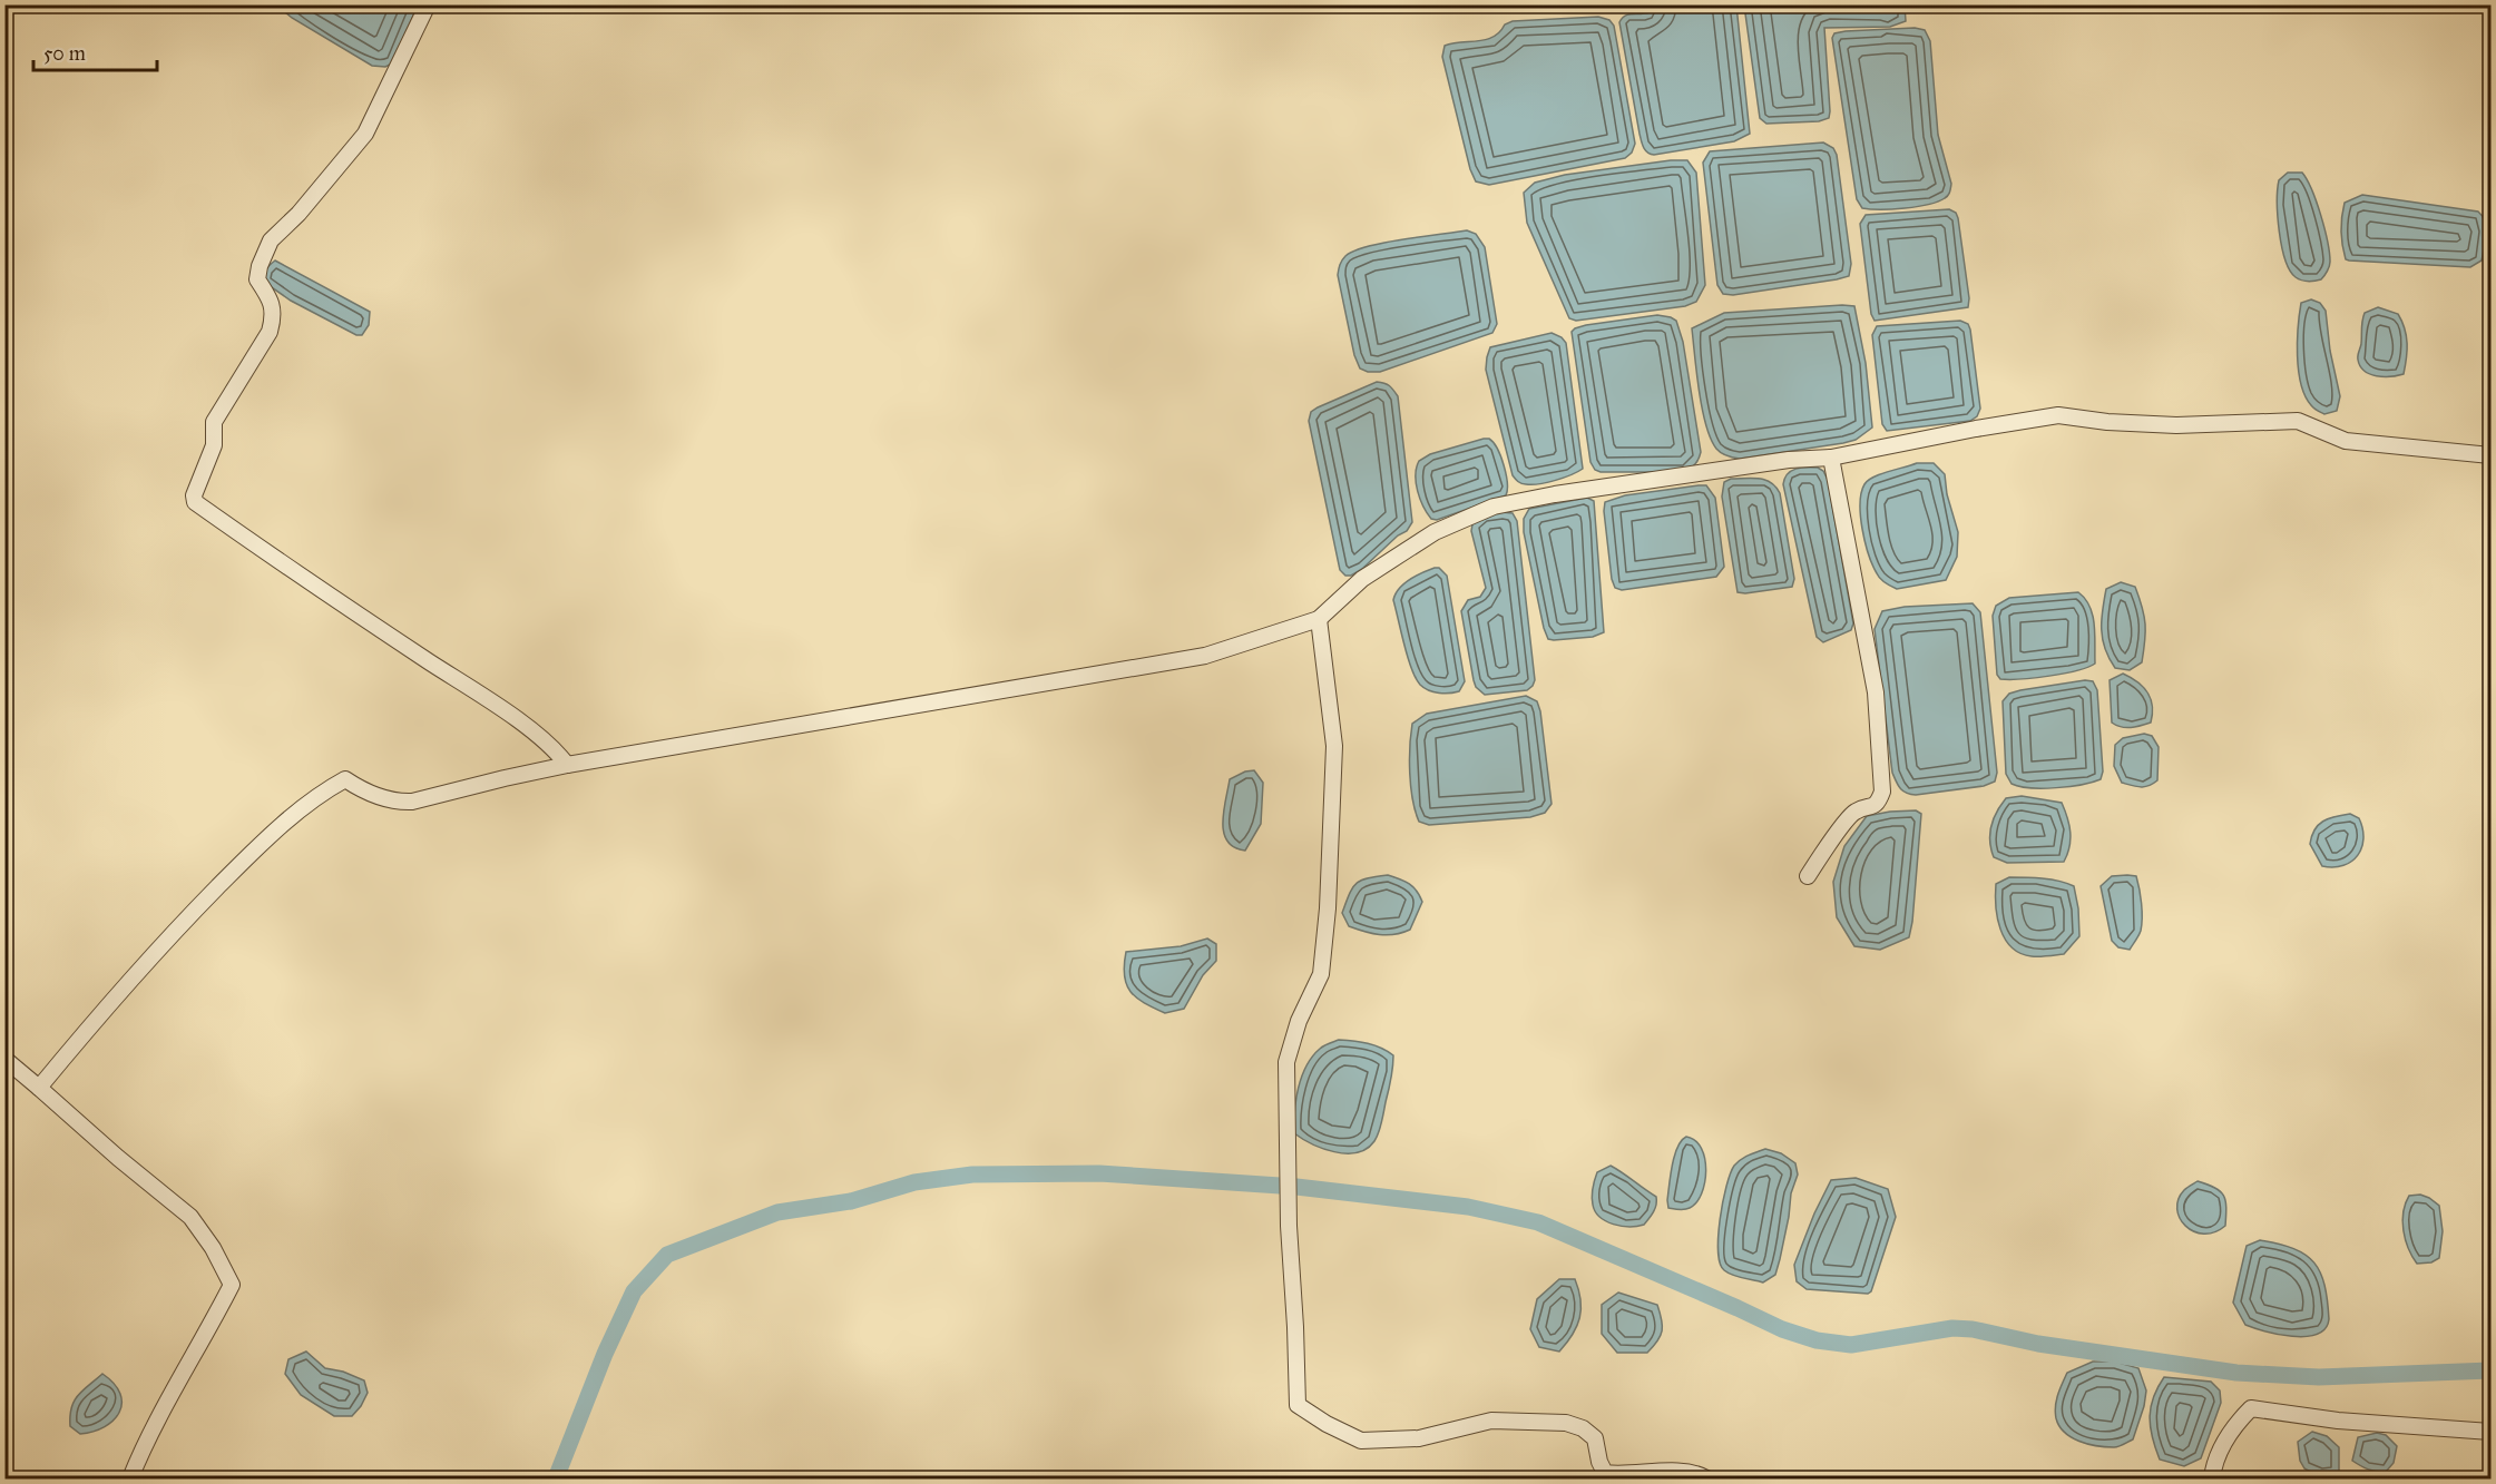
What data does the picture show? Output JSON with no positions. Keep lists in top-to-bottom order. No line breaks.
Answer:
{"scale_bar":"50 m"}
